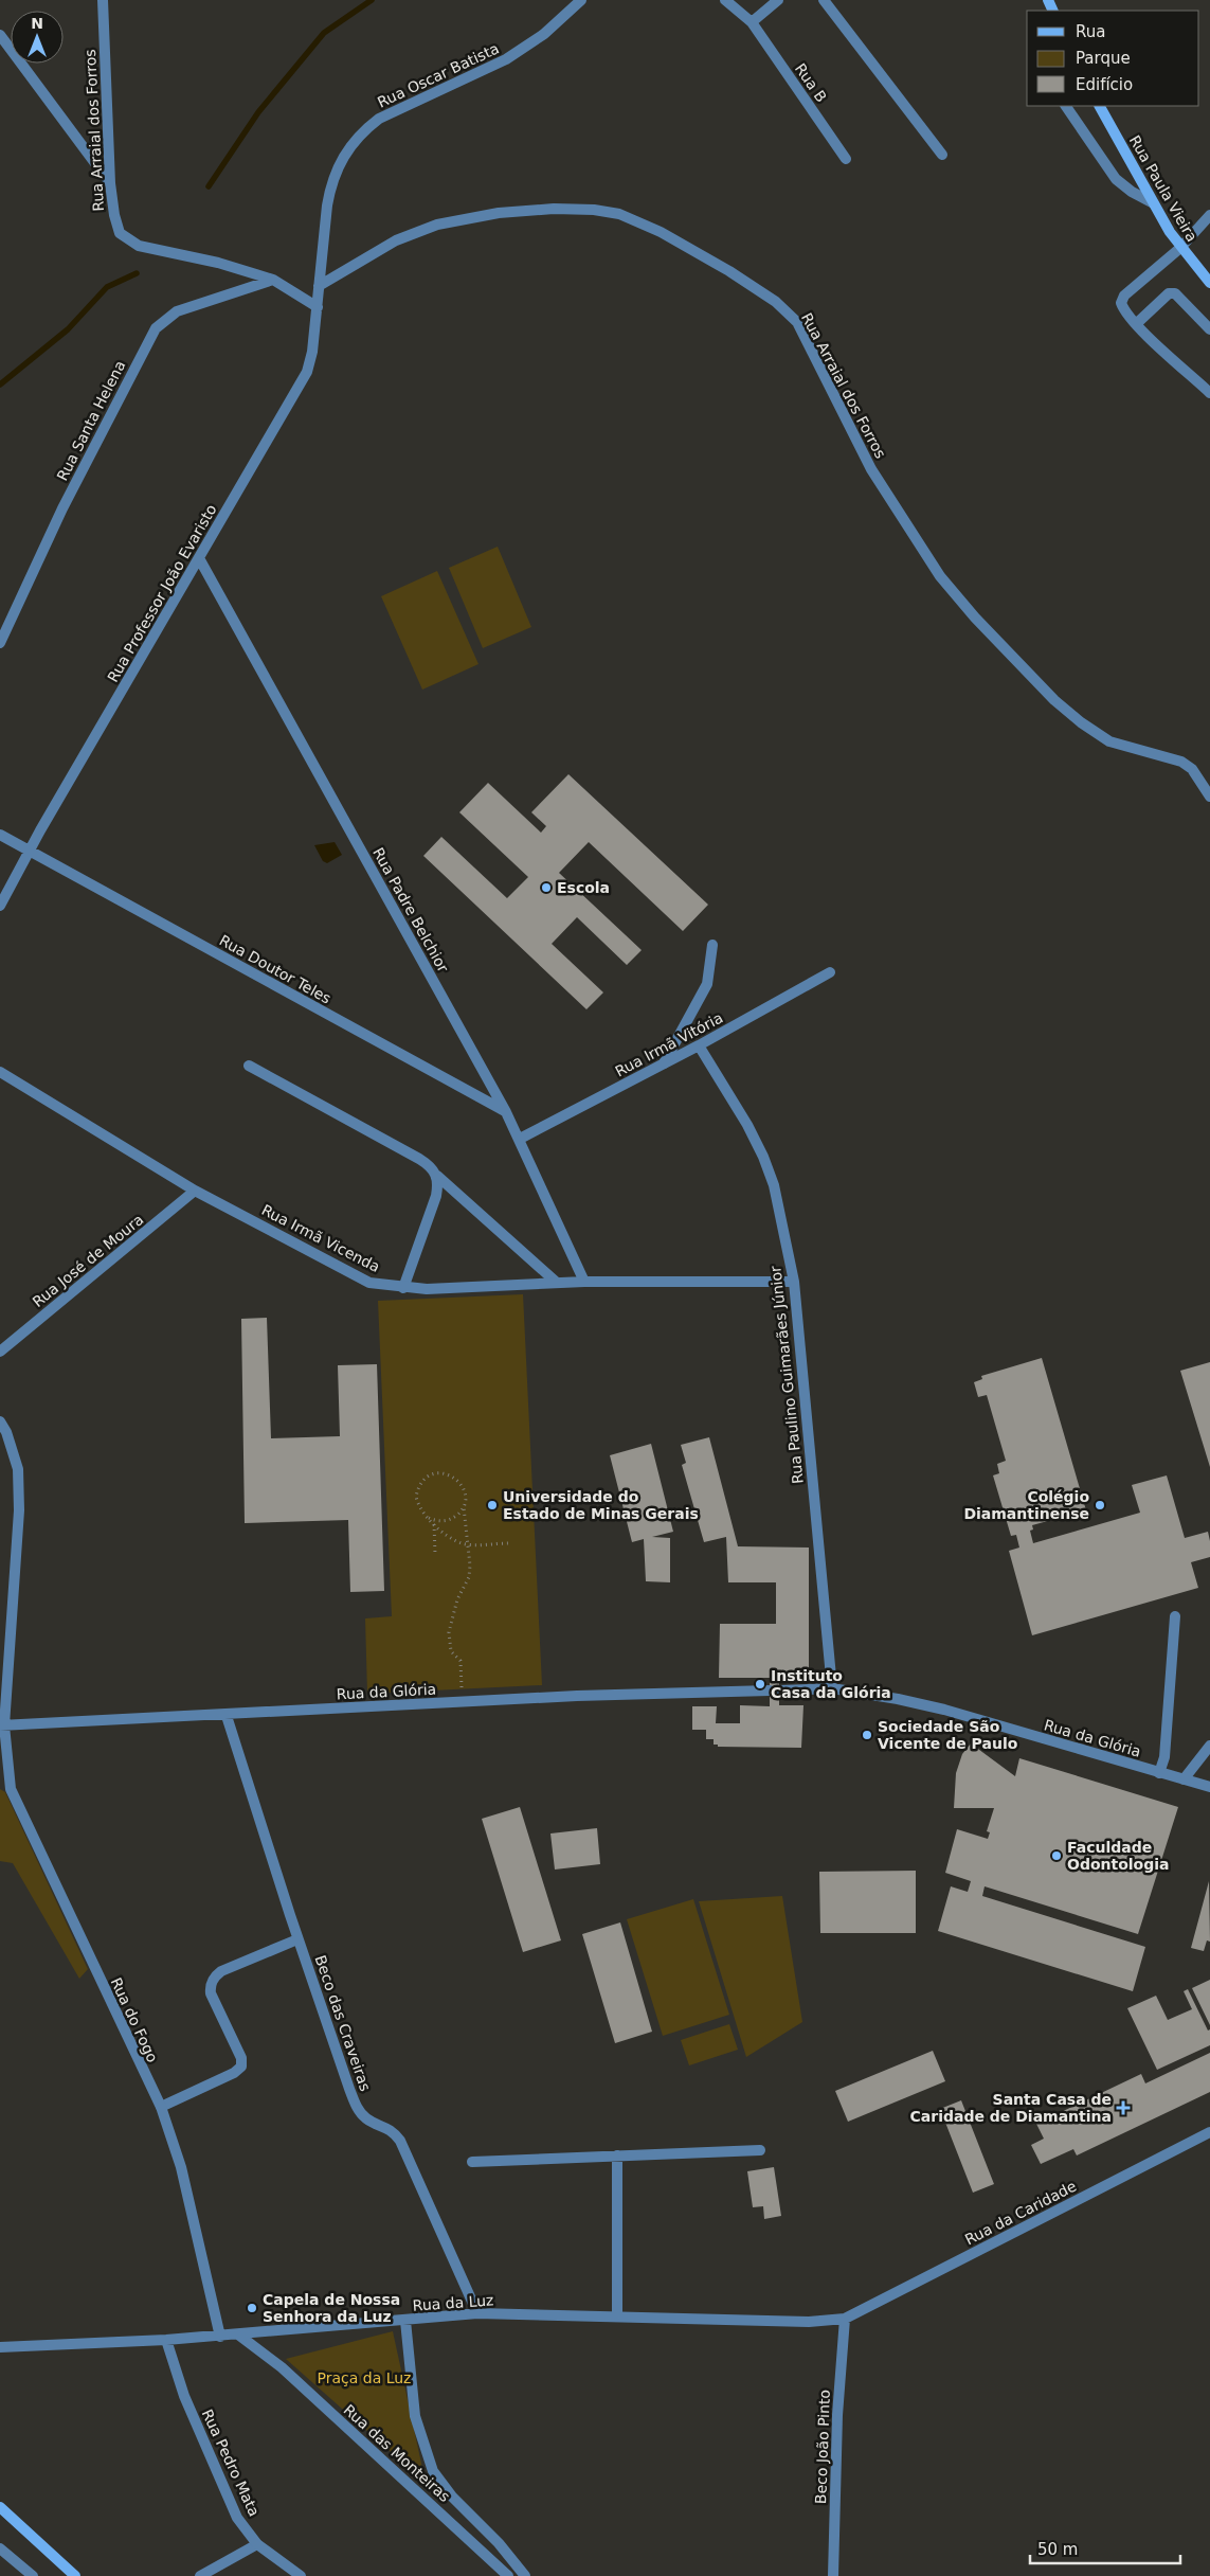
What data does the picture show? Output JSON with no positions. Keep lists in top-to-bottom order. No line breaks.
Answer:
{"streets":{"main road":["Rua Paula Vieira"],"street":["Rua Oscar Batista","Rua B","Rua Arraial dos Forros","Rua Santa Helena","Rua Professor João Evaristo","Rua Padre Belchior","Rua Doutor Teles","Rua Irmã Vitória","Rua Irmã Vicenda","Rua José de Moura","Rua Paulino Guimarães Júnior","Rua da Glória","Rua do Fogo","Beco das Craveiras","Rua da Caridade","Rua da Luz","Beco João Pinto","Rua das Monteiras","Rua Pedro Mata"]},"crossings":[["Rua Oscar Batista","Rua Arraial dos Forros"],["Rua Oscar Batista","Rua Professor João Evaristo"],["Rua Arraial dos Forros","Rua Santa Helena"],["Rua Arraial dos Forros","Rua Professor João Evaristo"],["Rua Professor João Evaristo","Rua Padre Belchior"],["Rua Professor João Evaristo","Rua Doutor Teles"],["Rua Padre Belchior","Rua Doutor Teles"],["Rua Padre Belchior","Rua Irmã Vitória"],["Rua Padre Belchior","Rua Irmã Vicenda"],["Rua Irmã Vitória","Rua Paulino Guimarães Júnior"],["Rua Irmã Vicenda","Rua José de Moura"],["Rua Irmã Vicenda","Rua Paulino Guimarães Júnior"],["Rua Paulino Guimarães Júnior","Rua da Glória"],["Rua da Glória","Rua do Fogo"],["Rua da Glória","Beco das Craveiras"],["Rua do Fogo","Rua da Luz"],["Beco das Craveiras","Rua da Luz"],["Rua da Caridade","Rua da Luz"],["Rua da Caridade","Beco João Pinto"],["Rua da Luz","Beco João Pinto"],["Rua da Luz","Rua das Monteiras"],["Rua da Luz","Rua Pedro Mata"]],"parks":["Praça da Luz"],"places":{"other":["Escola","Universidade do Estado de Minas Gerais","Colégio Diamantinense","Instituto Casa da Glória","Sociedade São Vicente de Paulo","Faculdade Odontologia","Capela de Nossa Senhora da Luz"],"health":["Santa Casa de Caridade de Diamantina"]},"legend":["Rua","Parque","Edifício"],"scale_bar":"50 m","north":"top"}
